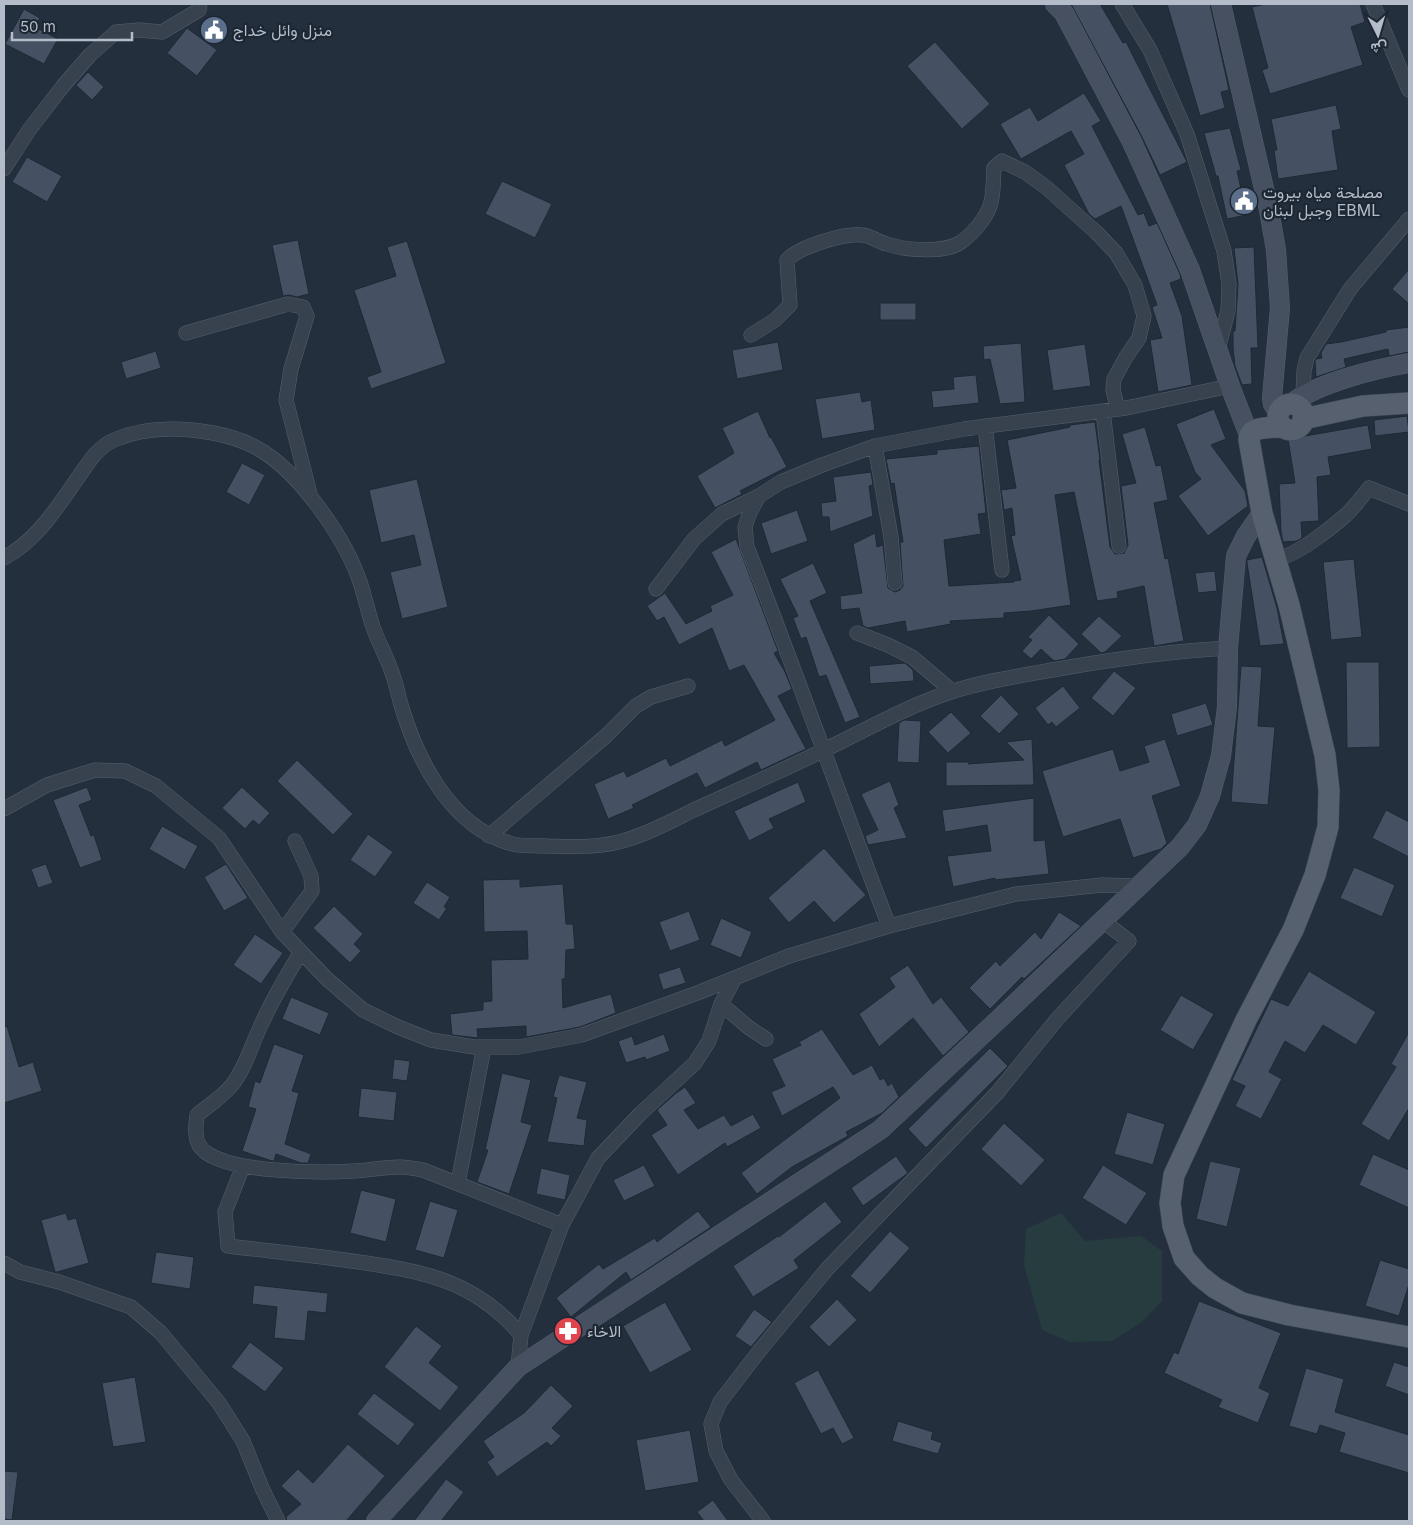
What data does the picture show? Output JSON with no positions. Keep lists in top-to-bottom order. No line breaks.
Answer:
{"places":{"public building":["منزل وائل خداج","مصلحة مياه بيروت وجبل لبنان EBML"],"pharmacy":["الاخاء"]},"scale_bar":"50 m","north":"bottom"}
